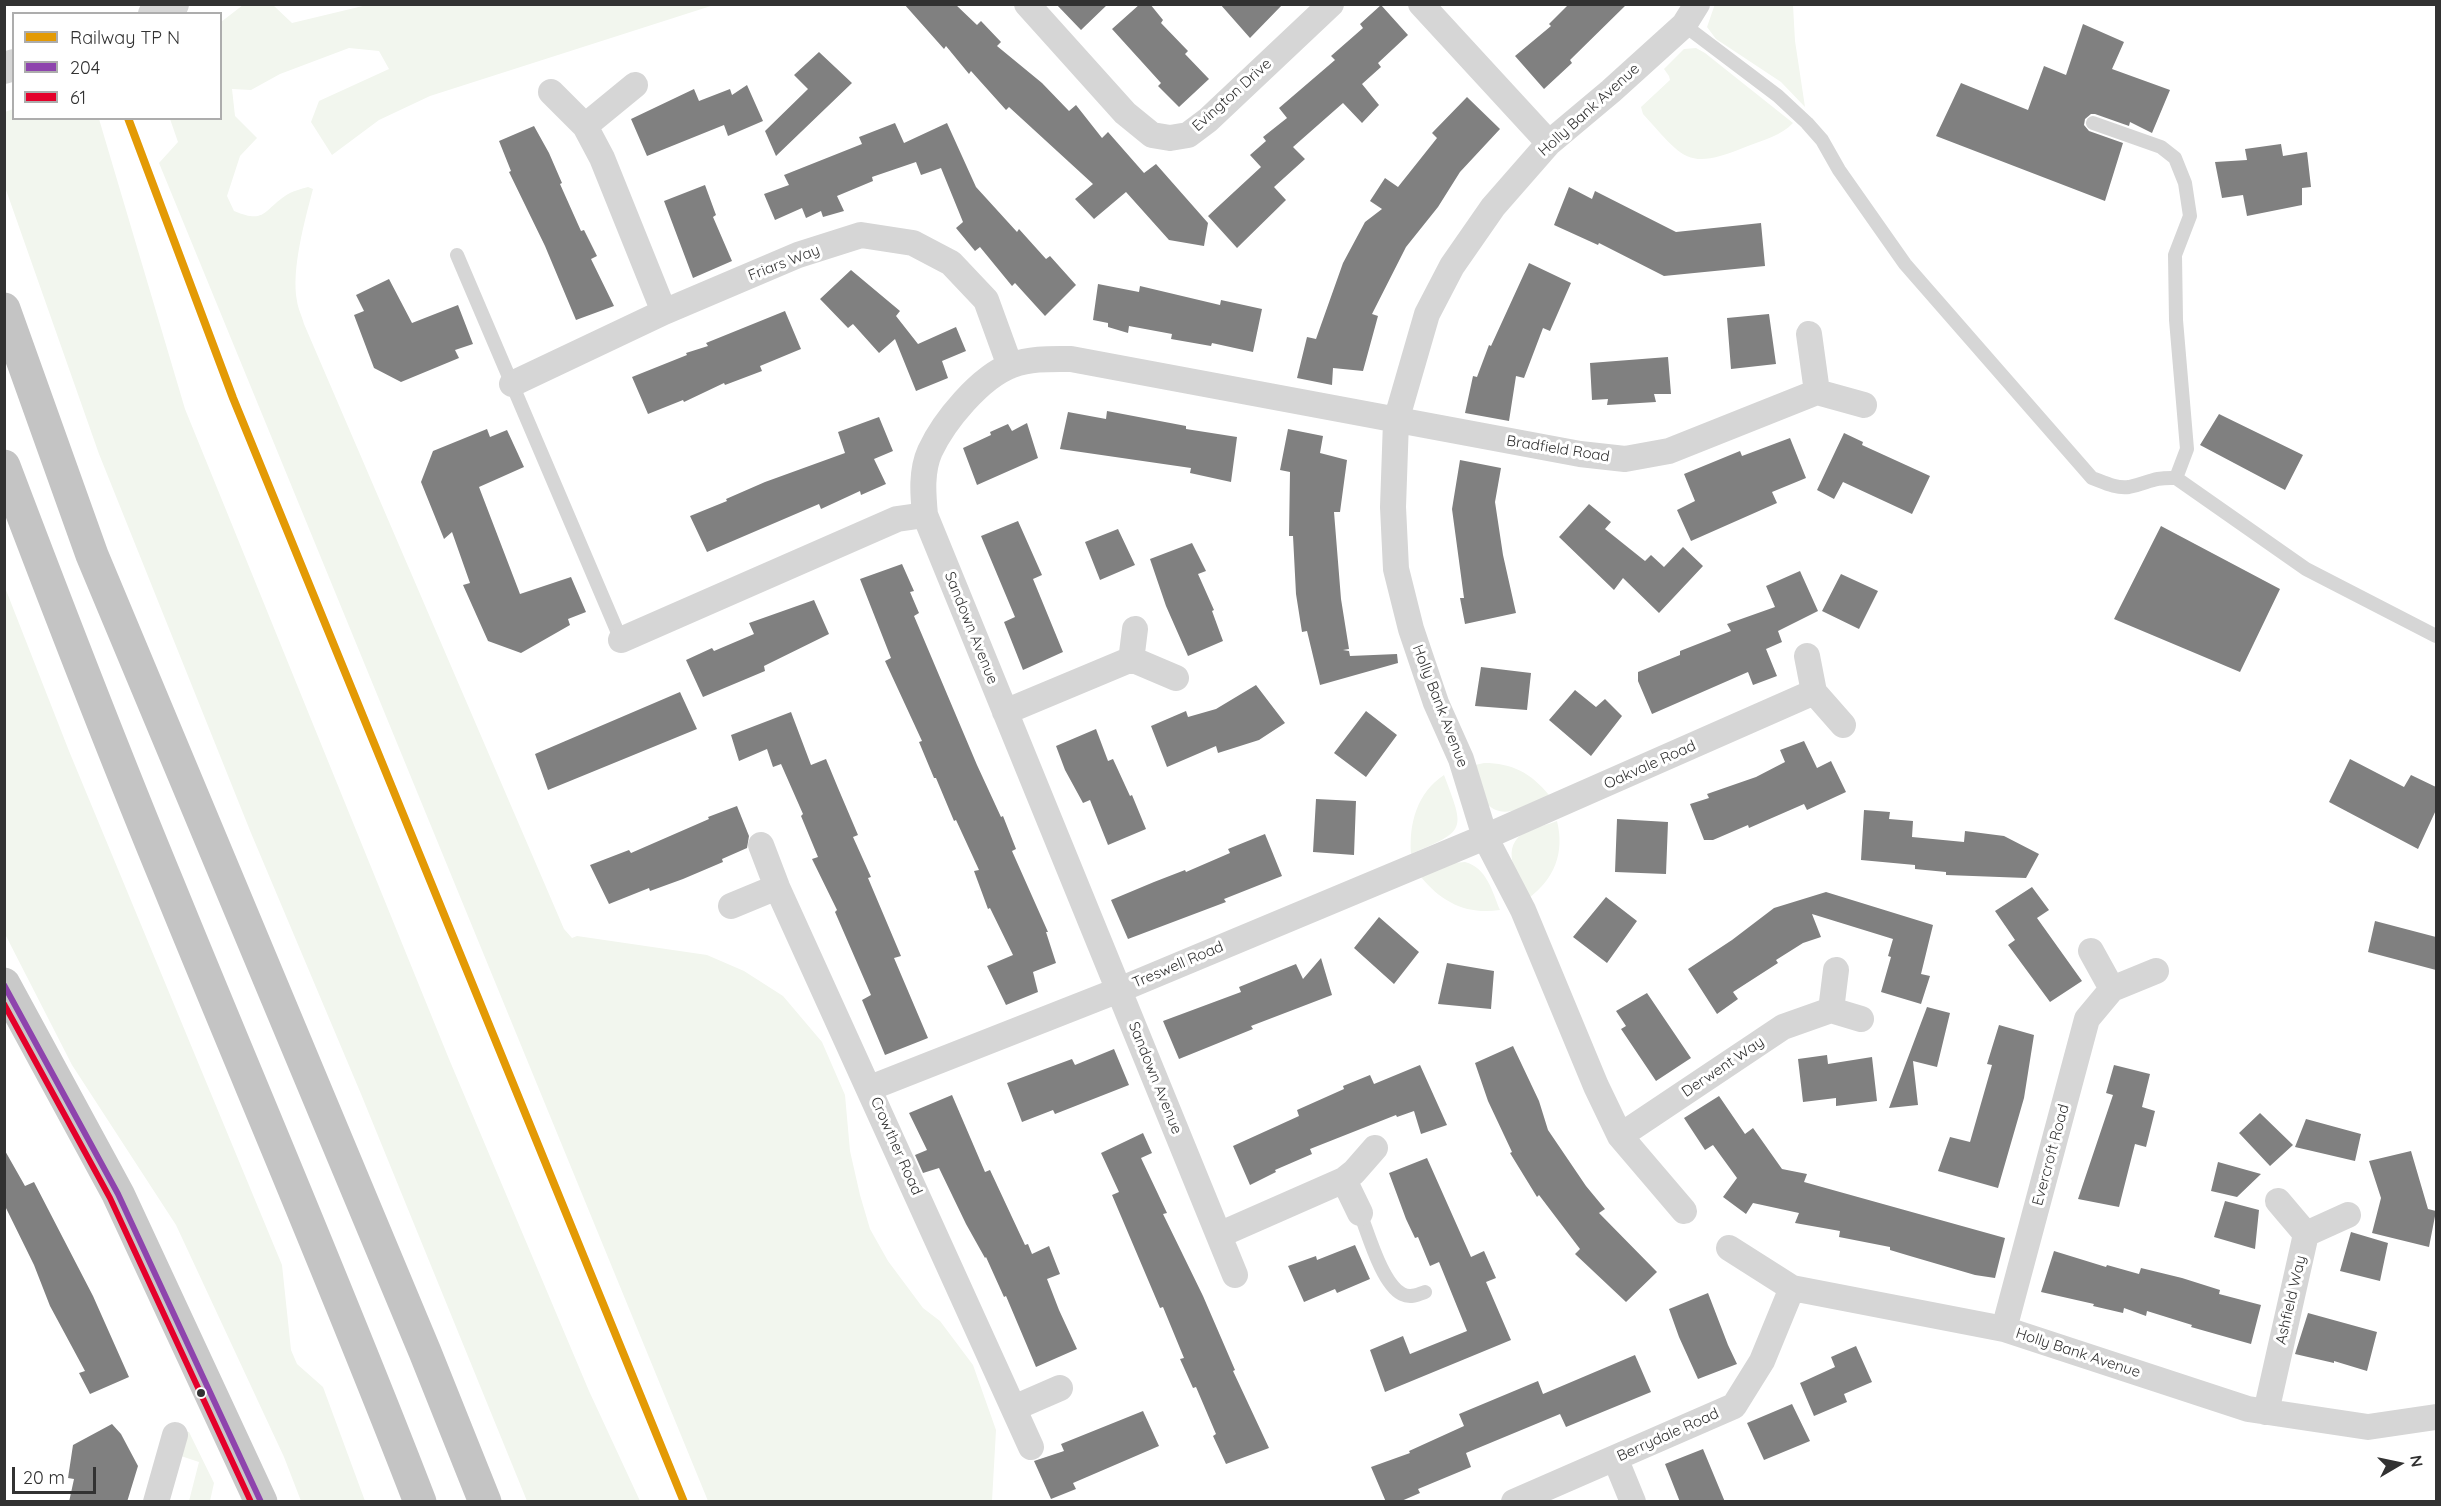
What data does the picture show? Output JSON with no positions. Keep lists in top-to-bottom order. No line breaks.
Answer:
{"streets":{"street":["Evington Drive","Holly Bank Avenue","Friars Way","Bradfield Road","Sandown Avenue","Oakvale Road","Treswell Road","Derwent Way","Crowther Road","Evercroft Road","Ashfield Way","Berrydale Road"]},"crossings":[["Holly Bank Avenue","Bradfield Road"],["Holly Bank Avenue","Sandown Avenue"],["Holly Bank Avenue","Oakvale Road"],["Holly Bank Avenue","Treswell Road"],["Holly Bank Avenue","Derwent Way"],["Holly Bank Avenue","Evercroft Road"],["Holly Bank Avenue","Ashfield Way"],["Holly Bank Avenue","Berrydale Road"],["Friars Way","Sandown Avenue"],["Bradfield Road","Sandown Avenue"],["Sandown Avenue","Treswell Road"],["Oakvale Road","Treswell Road"],["Treswell Road","Crowther Road"]],"lines":["transit line 204","transit line 61"],"legend":["Railway TP N","204","61"],"scale_bar":"20 m","north":"right"}
